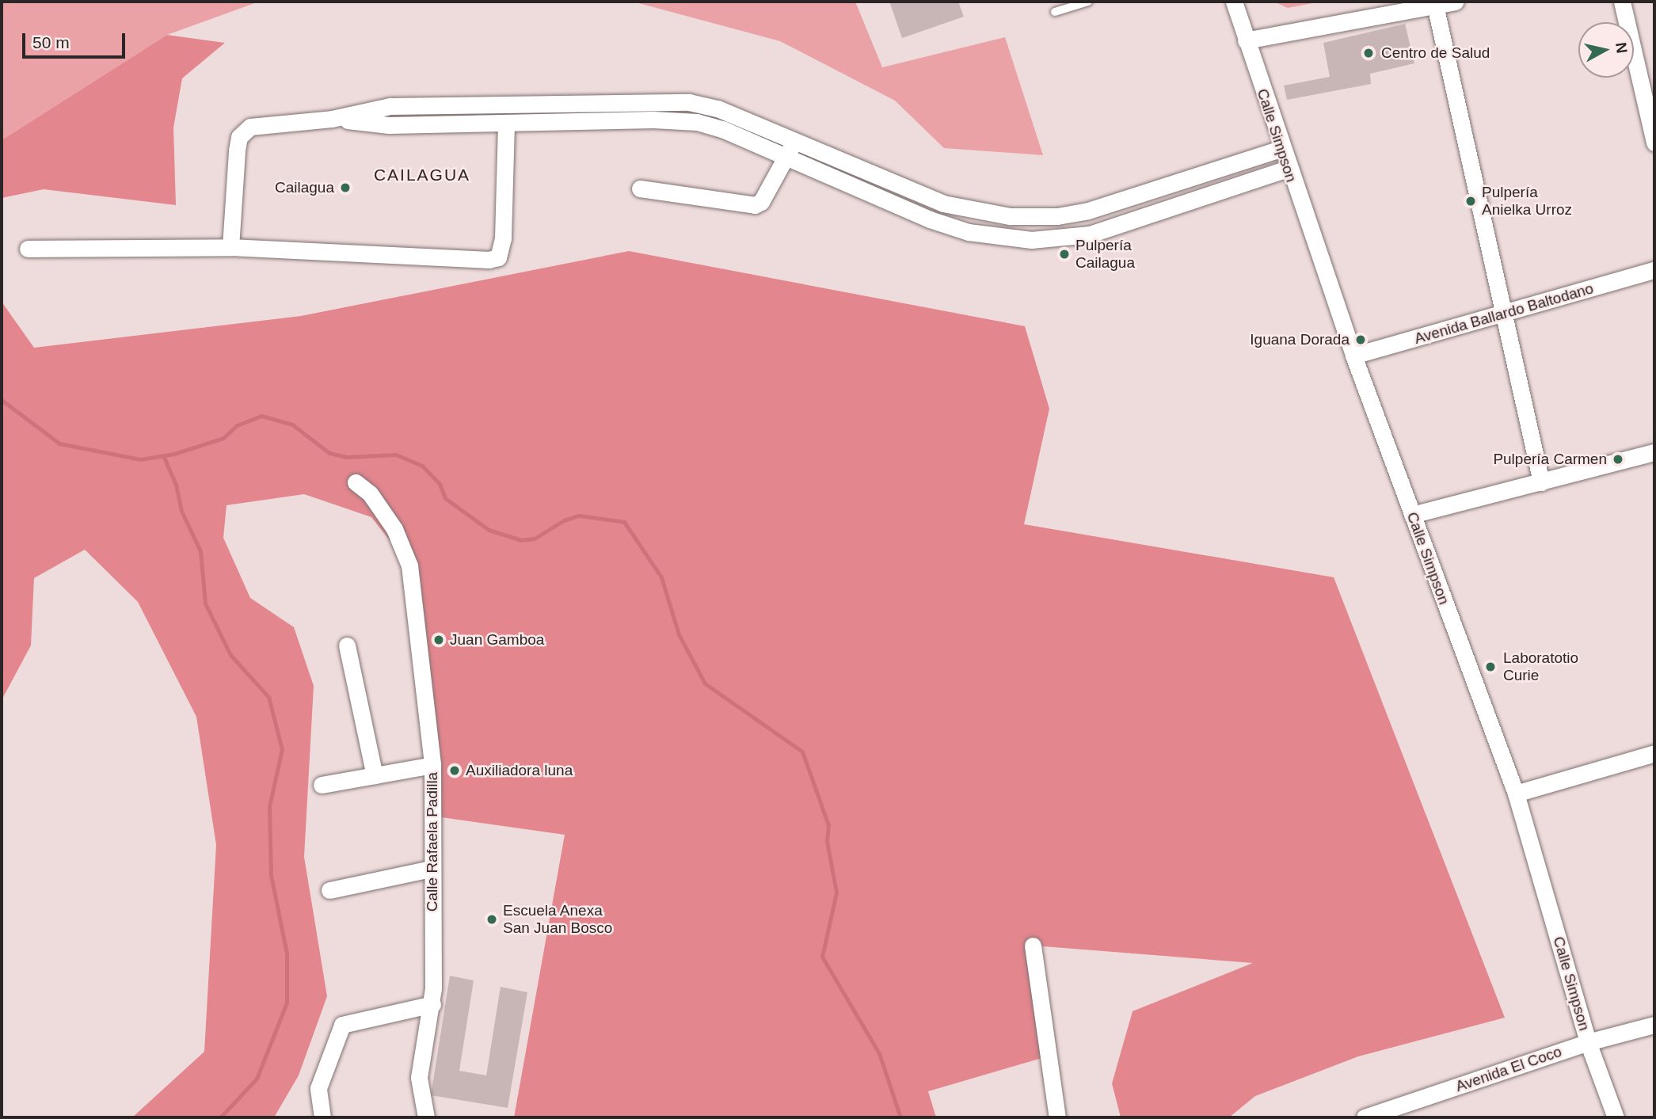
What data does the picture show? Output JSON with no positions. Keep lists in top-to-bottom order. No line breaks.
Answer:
{"streets":{"street":["Calle Simpson","Avenida Ballardo Baltodano","Calle Rafaela Padilla","Avenida El Coco"]},"crossings":[["Calle Simpson","Avenida Ballardo Baltodano"],["Calle Simpson","Avenida El Coco"]],"districts":["CAILAGUA"],"places":["Centro de Salud","Cailagua","Pulpería Anielka Urroz","Pulpería Cailagua","Iguana Dorada","Pulpería Carmen","Juan Gamboa","Laboratotio Curie","Auxiliadora luna","Escuela Anexa San Juan Bosco"],"scale_bar":"50 m","north":"right"}
